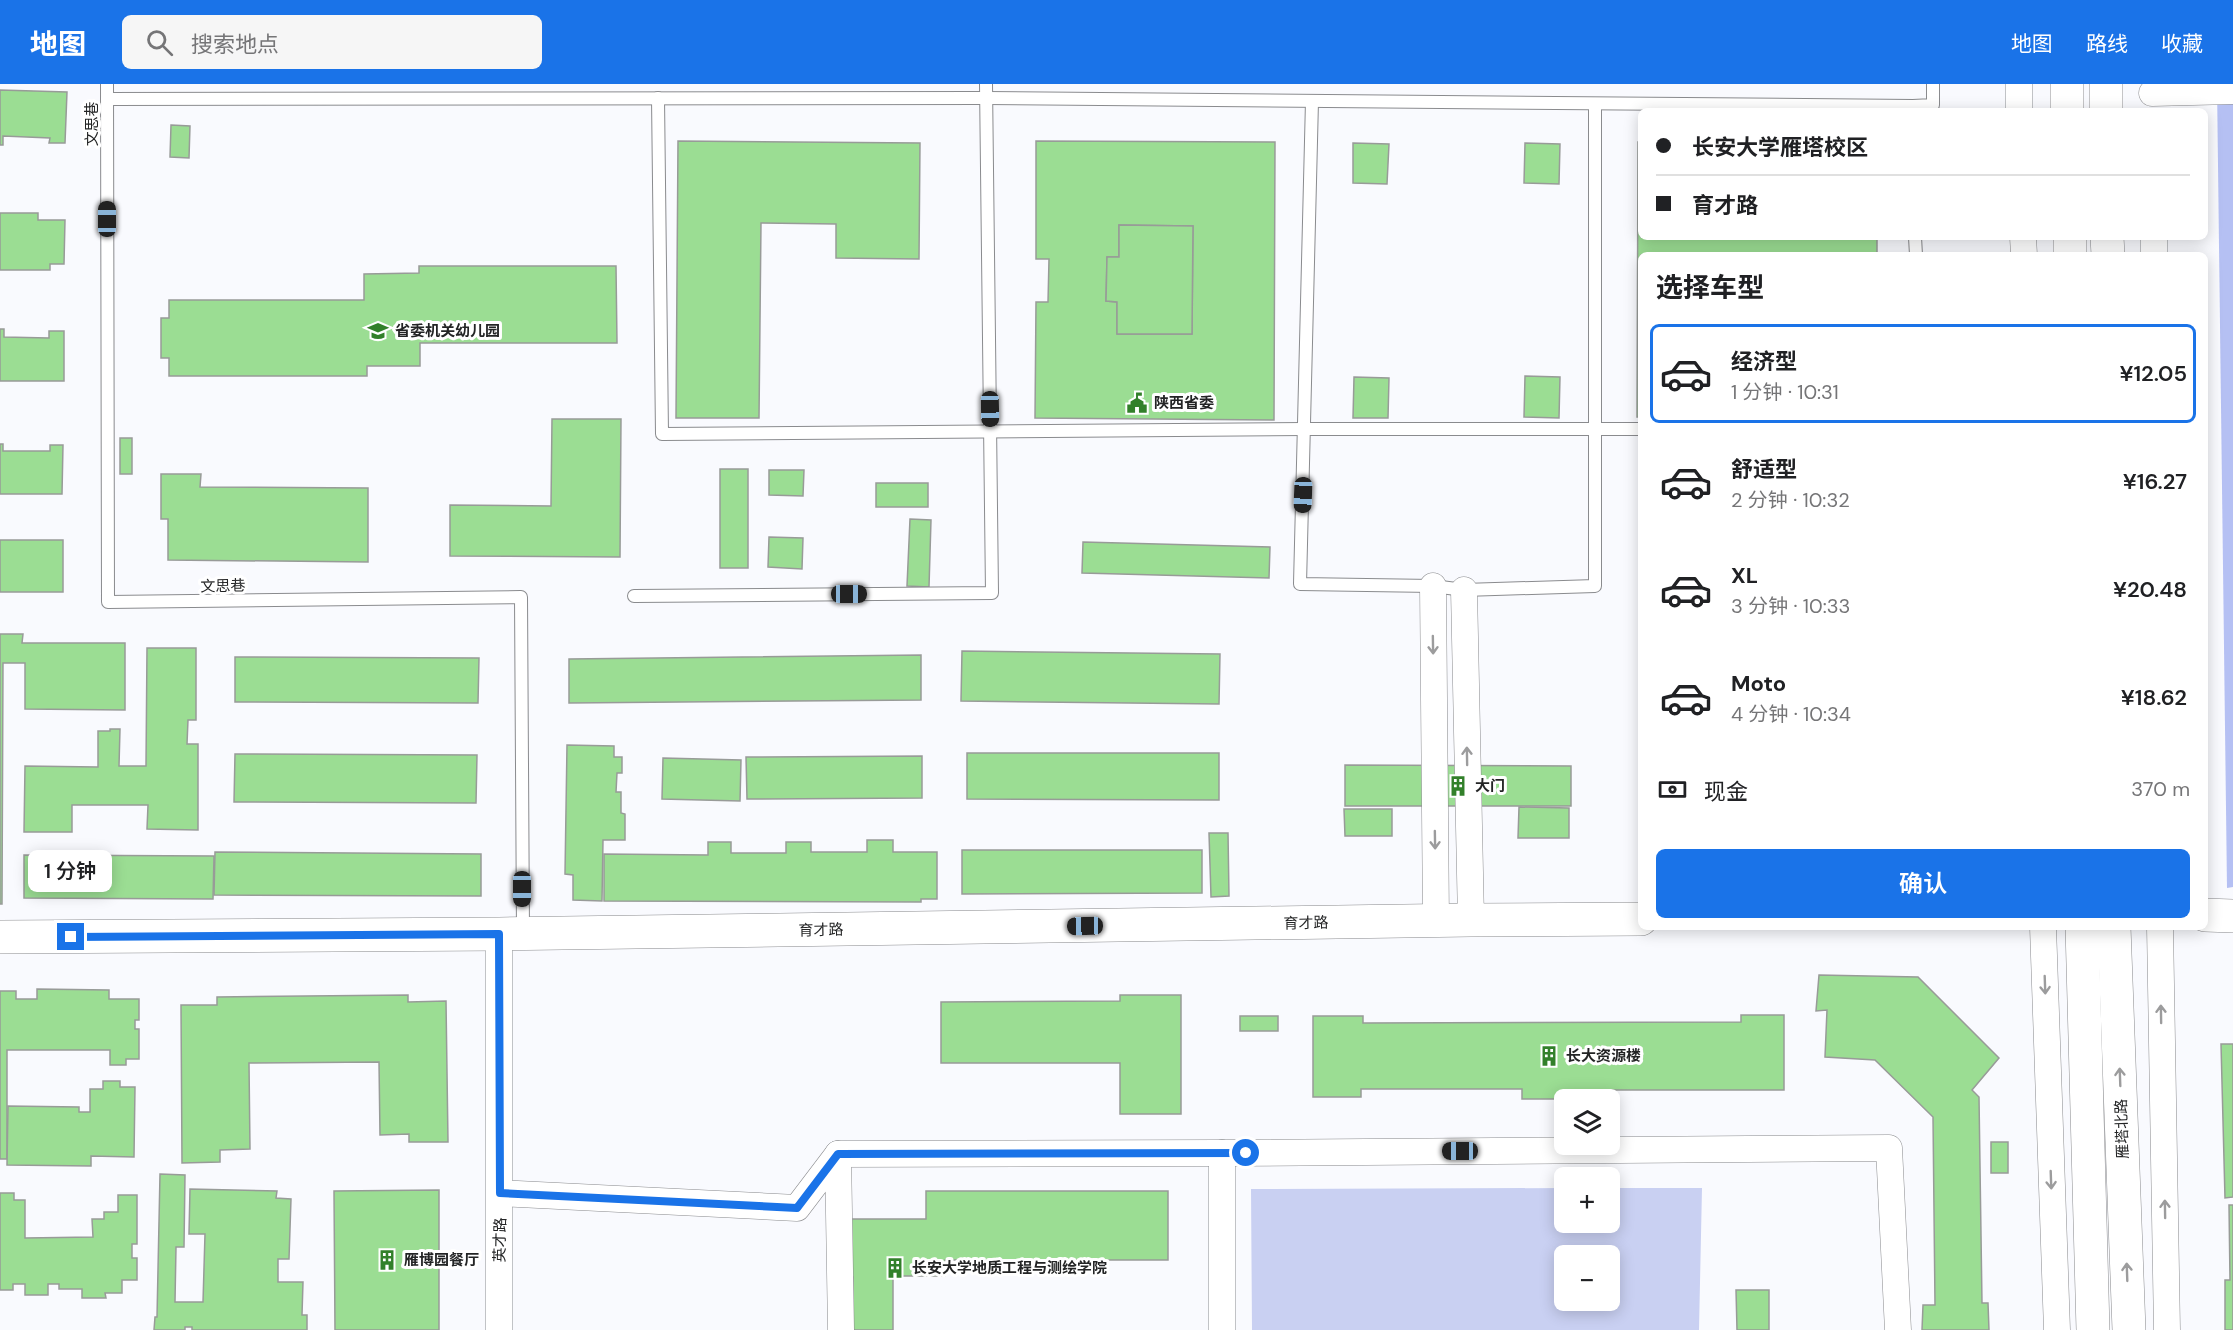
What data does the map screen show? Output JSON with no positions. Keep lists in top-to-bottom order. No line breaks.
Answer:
{"streets":{"street":["育才路","雁塔北路","英才路"],"lane":["文思巷"]},"crossings":[["文思巷","育才路"],["文思巷","英才路"],["育才路","英才路"]],"places":{"school or university":["省委机关幼儿园"],"public building":["陕西省委"],"building":["大门","长大资源楼","雁博园餐厅","长安大学地质工程与测绘学院"]},"page":{"header":"地图","search":"搜索地点","nav":["地图","路线","收藏"],"banner":["长安大学雁塔校区","育才路"],"heading":"选择车型","list":[{"name":"经济型","note":"1 分钟 · 10:31","value":"¥12.05"},{"name":"舒适型","note":"2 分钟 · 10:32","value":"¥16.27"},{"name":"XL","note":"3 分钟 · 10:33","value":"¥20.48"},{"name":"Moto","note":"4 分钟 · 10:34","value":"¥18.62"}],"pay":["现金","370 m"],"buttons":"确认","bubble":"1 分钟","map_buttons":["+","−"]}}
